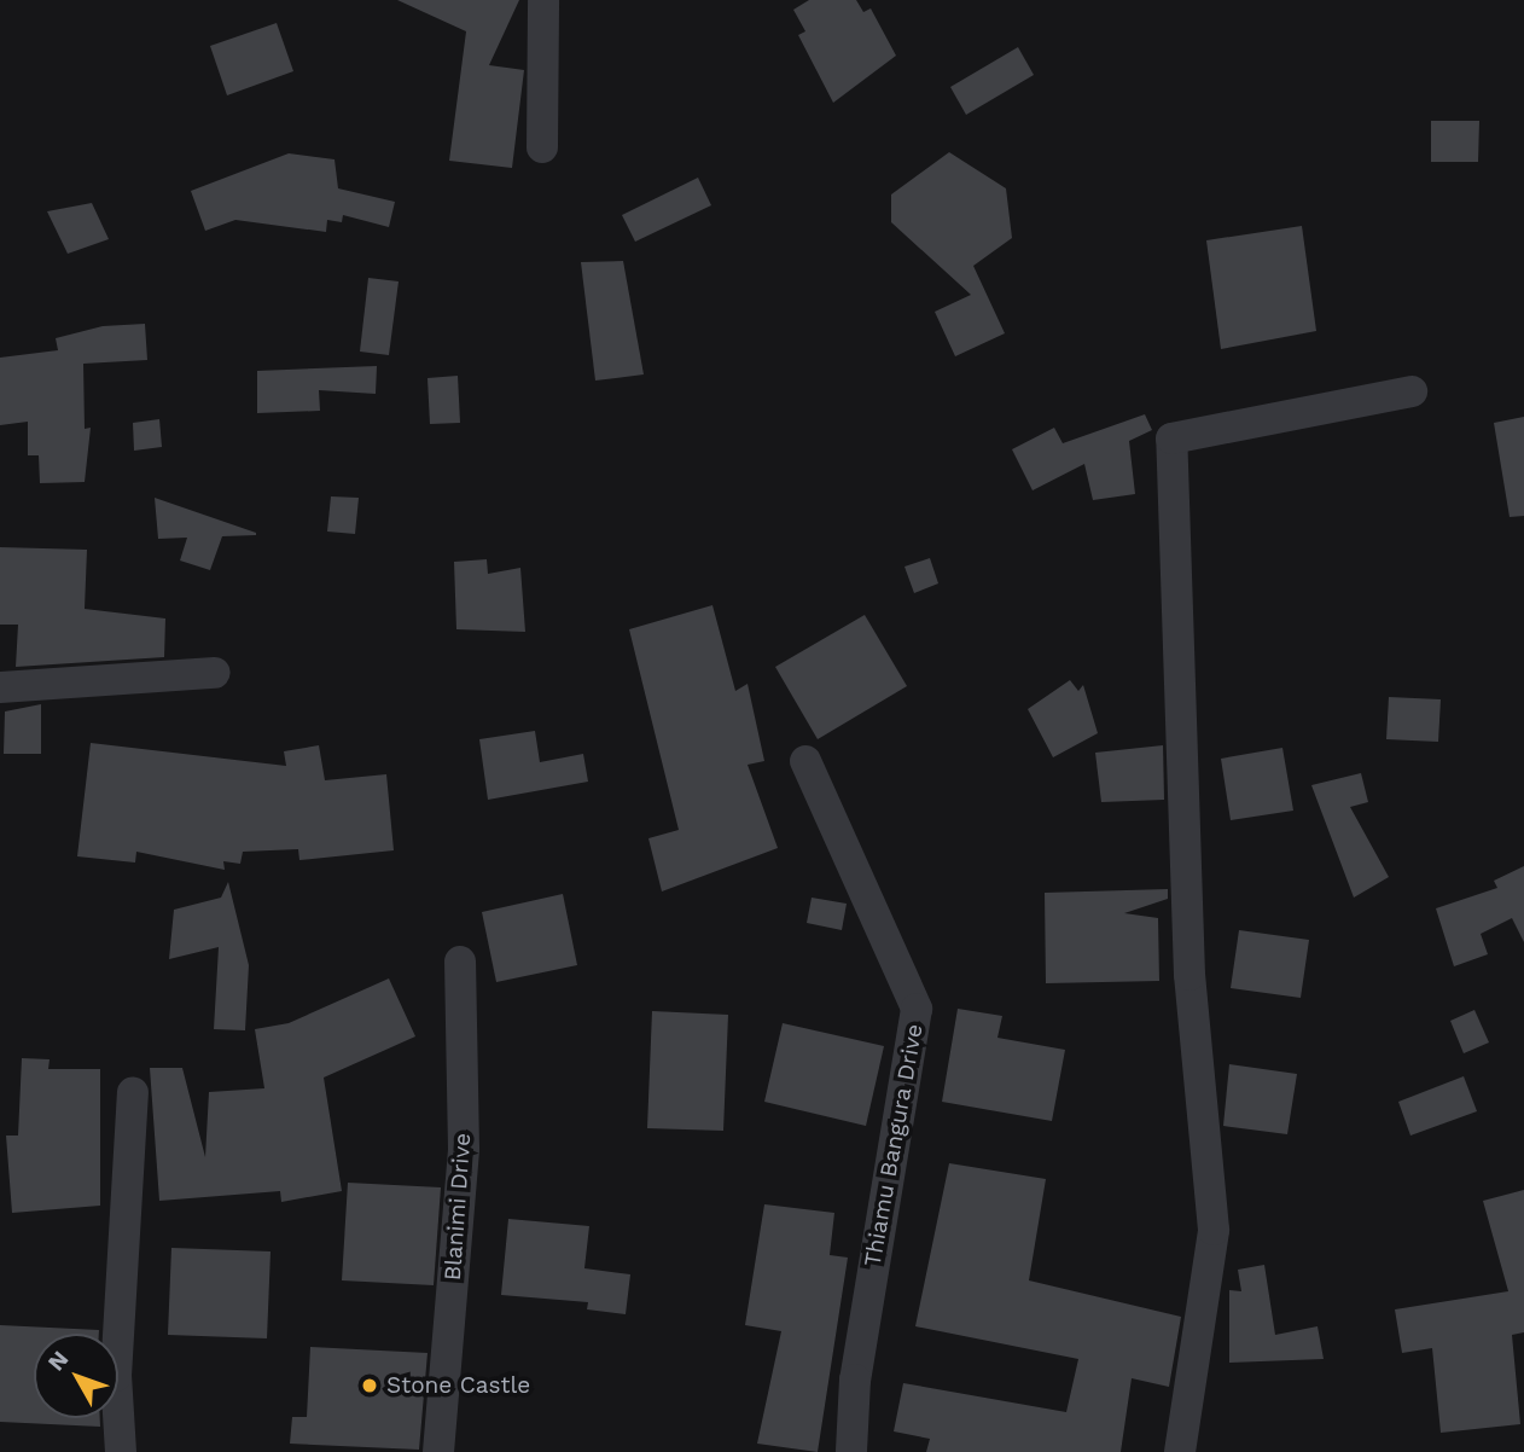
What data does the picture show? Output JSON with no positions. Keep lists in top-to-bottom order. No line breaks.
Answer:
{"streets":{"street":["Thiamu Bangura Drive","Blanimi Drive"]},"places":["Stone Castle"],"north":"top left"}
